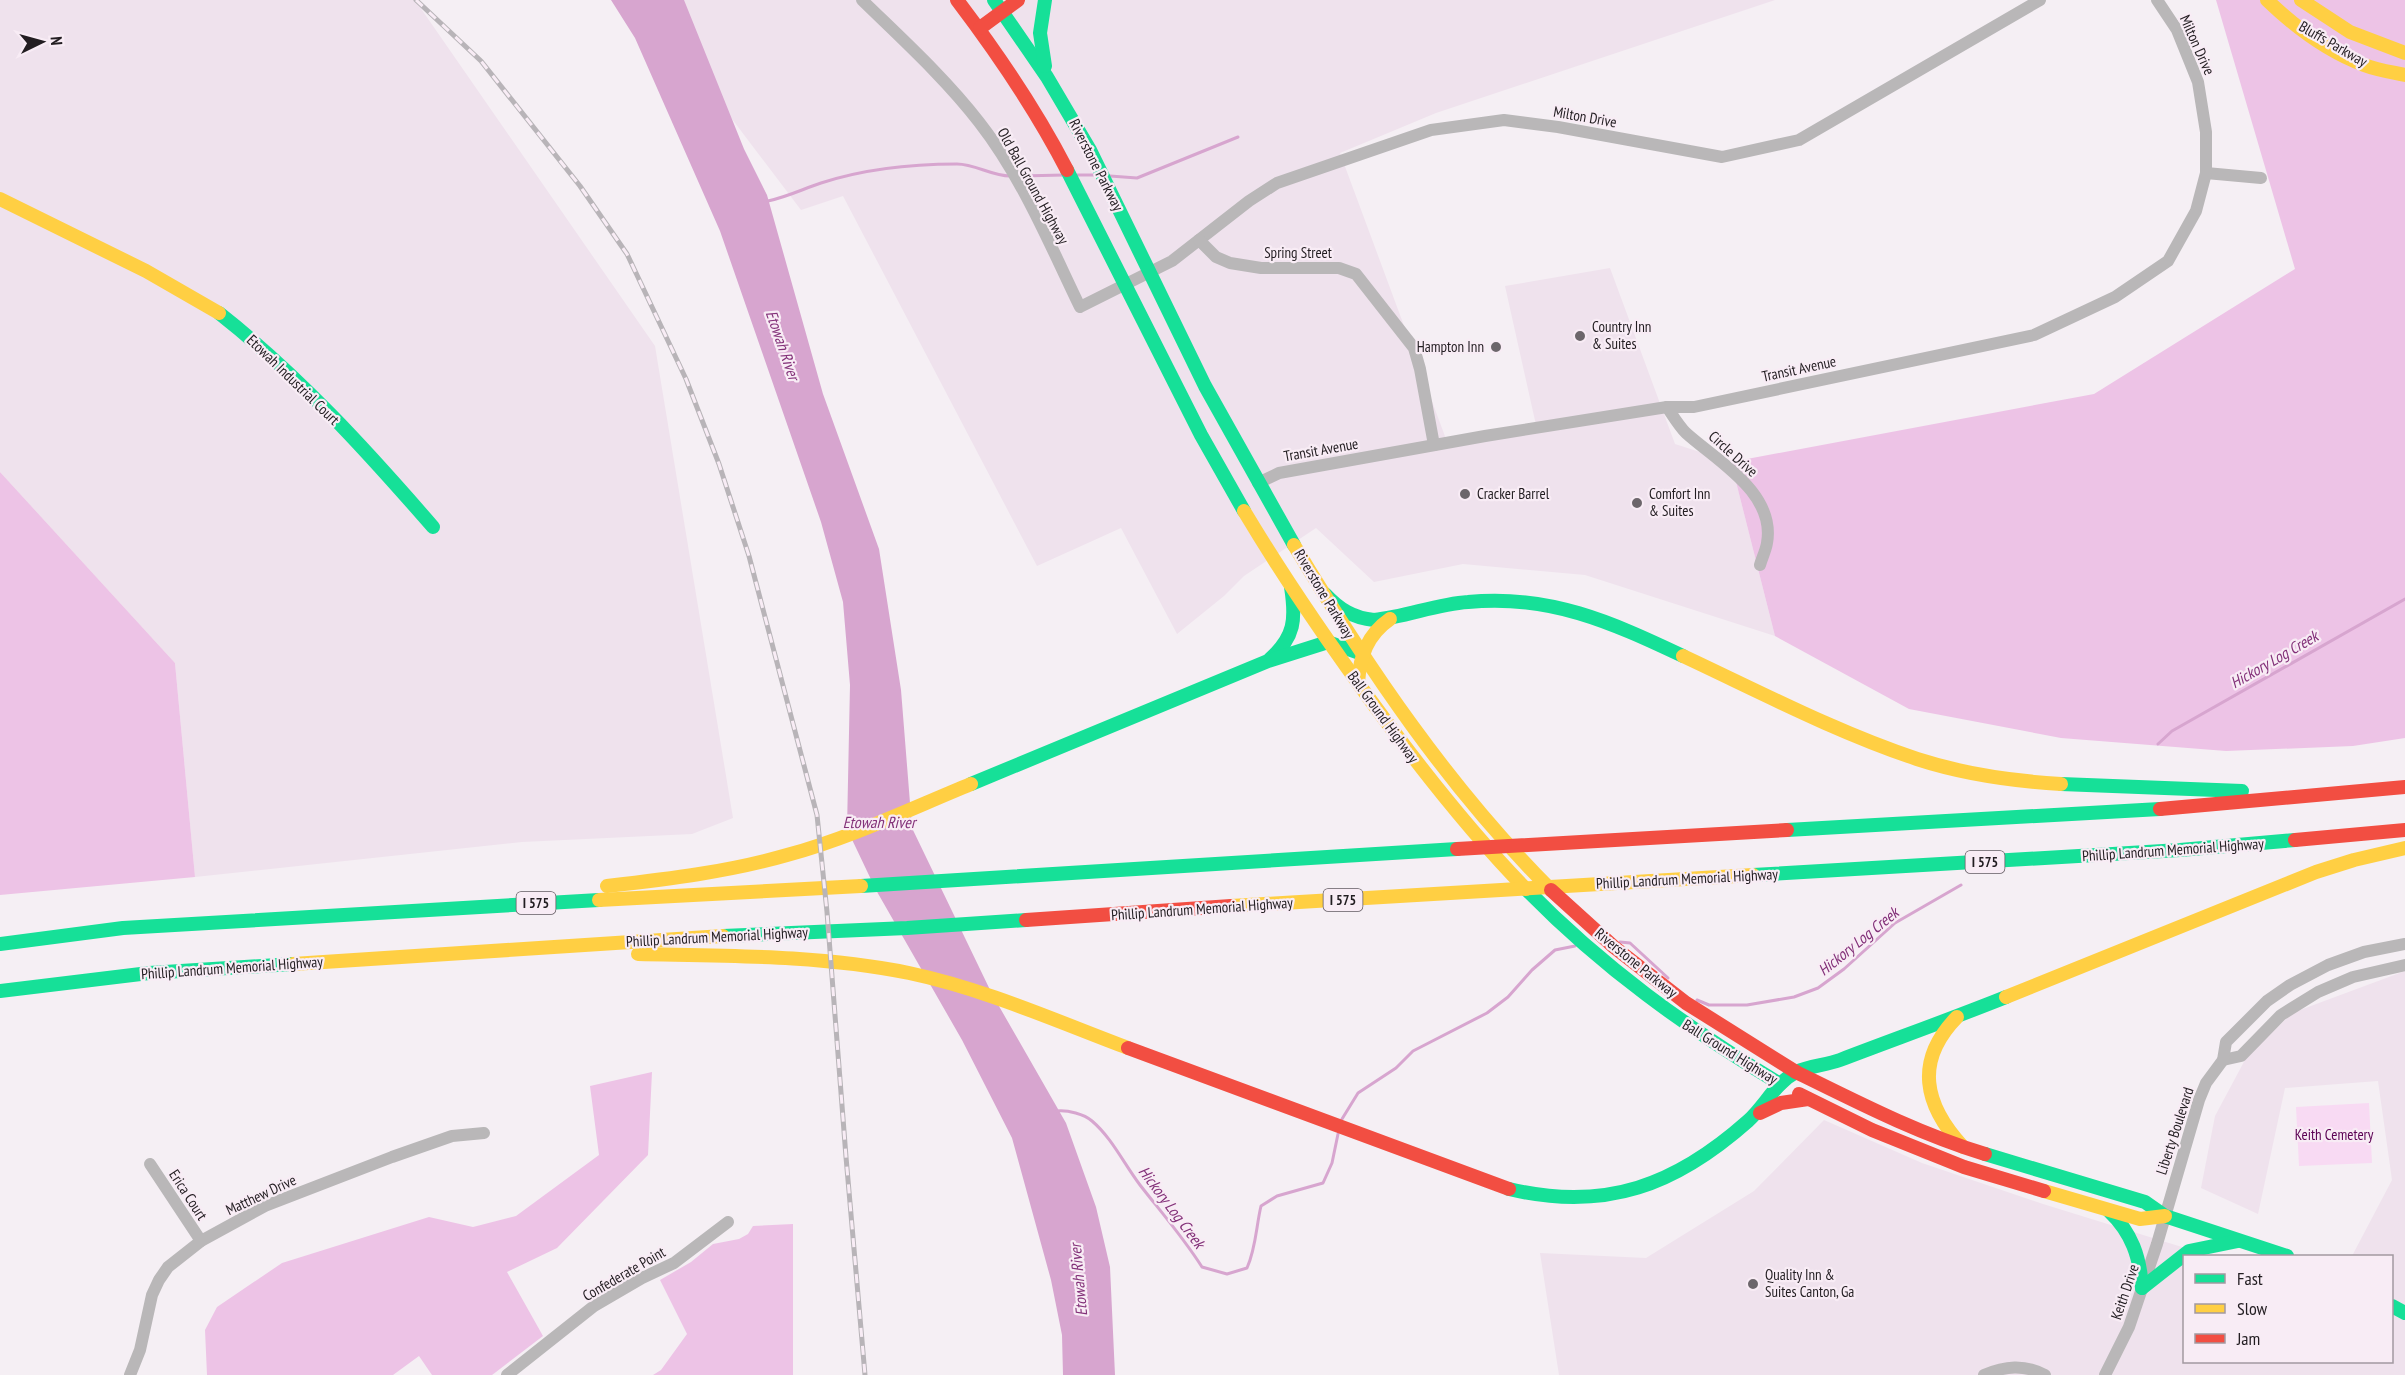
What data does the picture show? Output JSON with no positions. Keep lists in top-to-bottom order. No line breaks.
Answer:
{"streets":{"main road":["Bluffs Parkway","Riverstone Parkway","Etowah Industrial Court","Ball Ground Highway","Phillip Landrum Memorial Highway","I 575"],"street":["Milton Drive","Old Ball Ground Highway","Spring Street","Transit Avenue","Circle Drive","Liberty Boulevard","Erica Court","Matthew Drive","Confederate Point","Keith Drive"]},"crossings":[["Milton Drive","Riverstone Parkway"],["Milton Drive","Old Ball Ground Highway"],["Milton Drive","Spring Street"],["Milton Drive","Transit Avenue"],["Riverstone Parkway","Old Ball Ground Highway"],["Riverstone Parkway","Transit Avenue"],["Riverstone Parkway","Ball Ground Highway"],["Spring Street","Transit Avenue"],["Transit Avenue","Circle Drive"],["Ball Ground Highway","Liberty Boulevard"],["Ball Ground Highway","Keith Drive"],["Liberty Boulevard","Keith Drive"],["Erica Court","Matthew Drive"]],"water":["Etowah River","Hickory Log Creek"],"parks":["Keith Cemetery"],"places":["Country Inn & Suites","Hampton Inn","Cracker Barrel","Comfort Inn & Suites","Quality Inn & Suites Canton, Ga"],"legend":["Fast","Slow","Jam"],"north":"right"}
